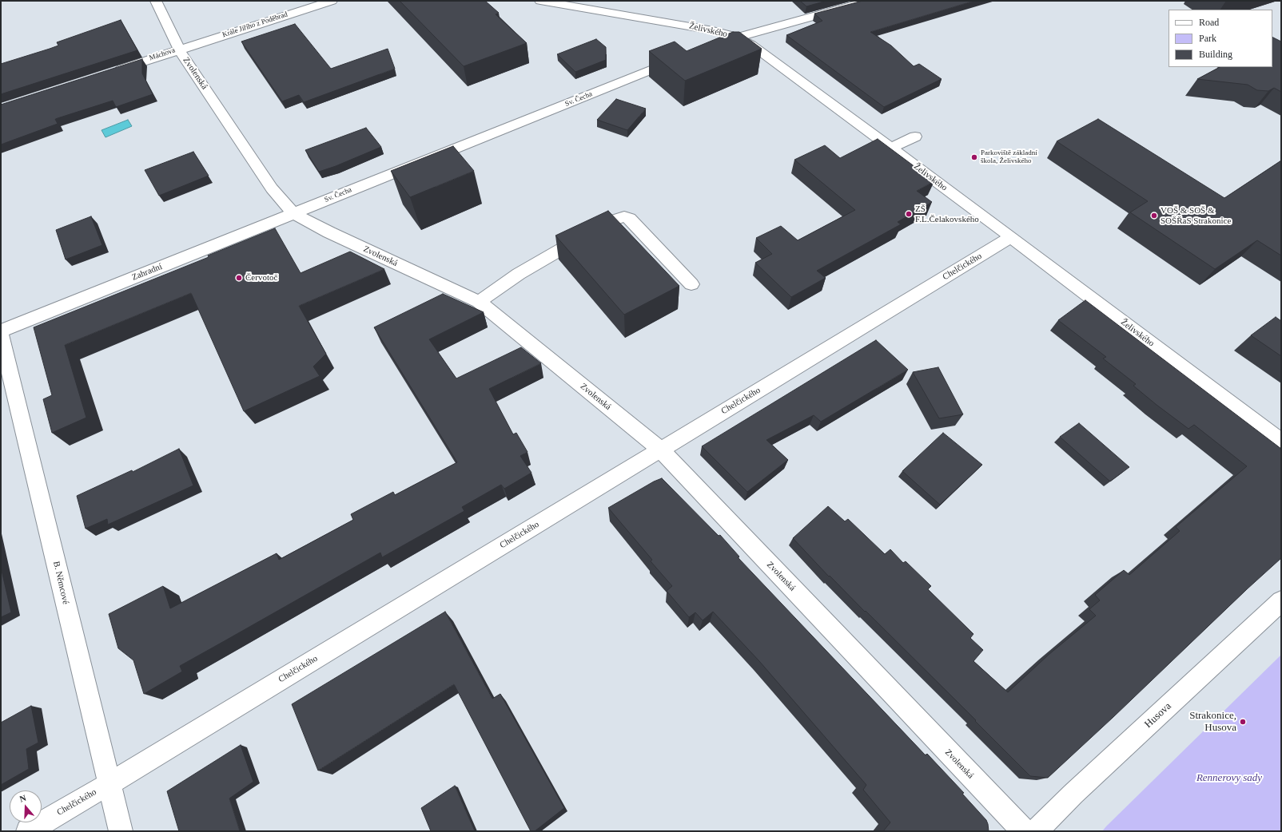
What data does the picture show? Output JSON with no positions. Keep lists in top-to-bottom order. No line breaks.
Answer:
{"streets":{"street":["Krále Jiřího z Poděbrad","Želivského","Máchova","Zvolenská","Sv. Čecha","Chelčického","Zahradní","B. Němcové","Husova"]},"crossings":[["Krále Jiřího z Poděbrad","Máchova"],["Krále Jiřího z Poděbrad","Zvolenská"],["Želivského","Chelčického"],["Máchova","Zvolenská"],["Zvolenská","Sv. Čecha"],["Zvolenská","Chelčického"],["Zvolenská","Zahradní"],["Sv. Čecha","Zahradní"],["Chelčického","B. Němcové"]],"parks":["Rennerovy sady"],"places":["Parkoviště základní škola, Želivského","ZŠ F.L.Čelakovského","VOŠ & SOŠ & SOŠŘaS Strakonice","Červotoč","Strakonice, Husova"],"legend":["Road","Park","Building"],"north":"top"}
